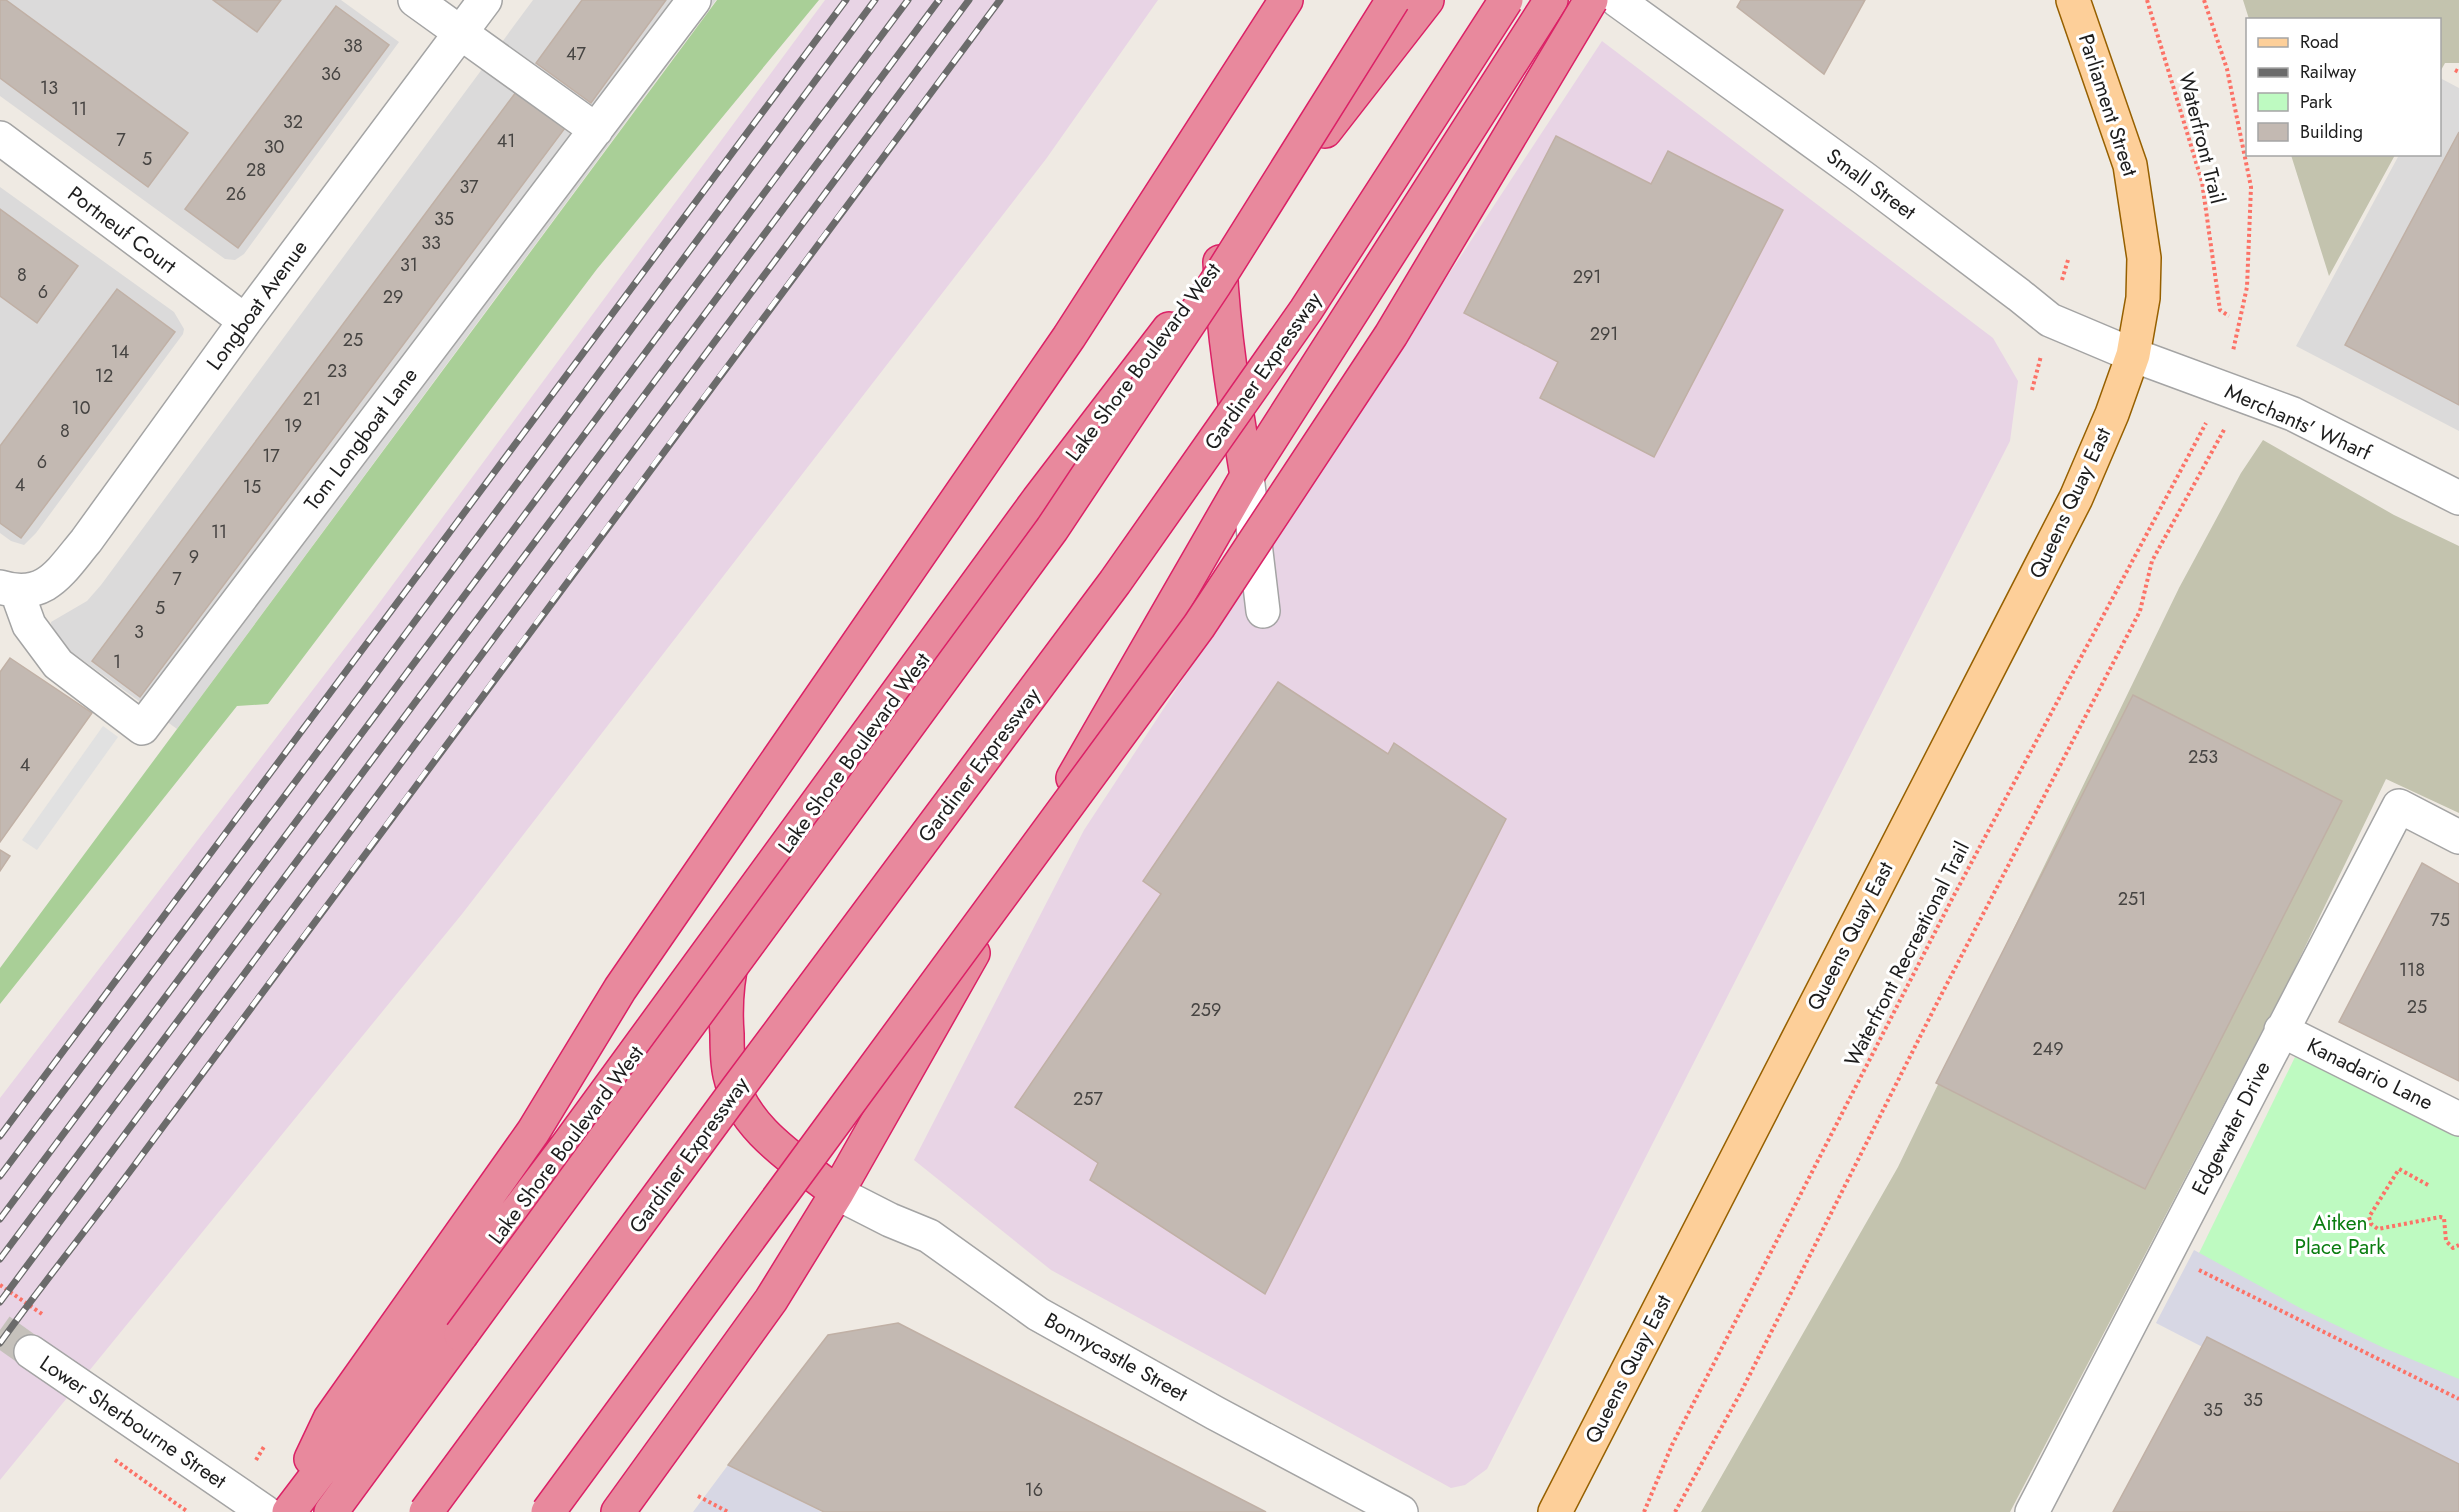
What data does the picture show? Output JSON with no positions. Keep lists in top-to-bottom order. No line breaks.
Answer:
{"streets":{"highway":["Lake Shore Boulevard West","Gardiner Expressway"],"main road":["Parliament Street","Queens Quay East"],"street":["Small Street","Portneuf Court","Longboat Avenue","Merchants' Wharf","Tom Longboat Lane","Kanadario Lane","Edgewater Drive","Bonnycastle Street","Lower Sherbourne Street"],"path":["Waterfront Trail","Waterfront Recreational Trail"]},"crossings":[["Parliament Street","Small Street"],["Parliament Street","Merchants' Wharf"],["Parliament Street","Queens Quay East"],["Small Street","Merchants' Wharf"],["Small Street","Queens Quay East"],["Portneuf Court","Longboat Avenue"],["Longboat Avenue","Tom Longboat Lane"],["Merchants' Wharf","Queens Quay East"],["Kanadario Lane","Edgewater Drive"]],"parks":["Aitken Place Park"],"house_numbers":["38","47","36","13","11","32","7","41","30","5","28","37","26","35","33","31","8","291","6","29","291","25","14","23","12","21","10","19","8","17","6","4","15","11","9","7","5","3","1","253","4","251","75","118","25","259","249","257","35","35","16"],"legend":["Road","Railway","Park","Building"]}
